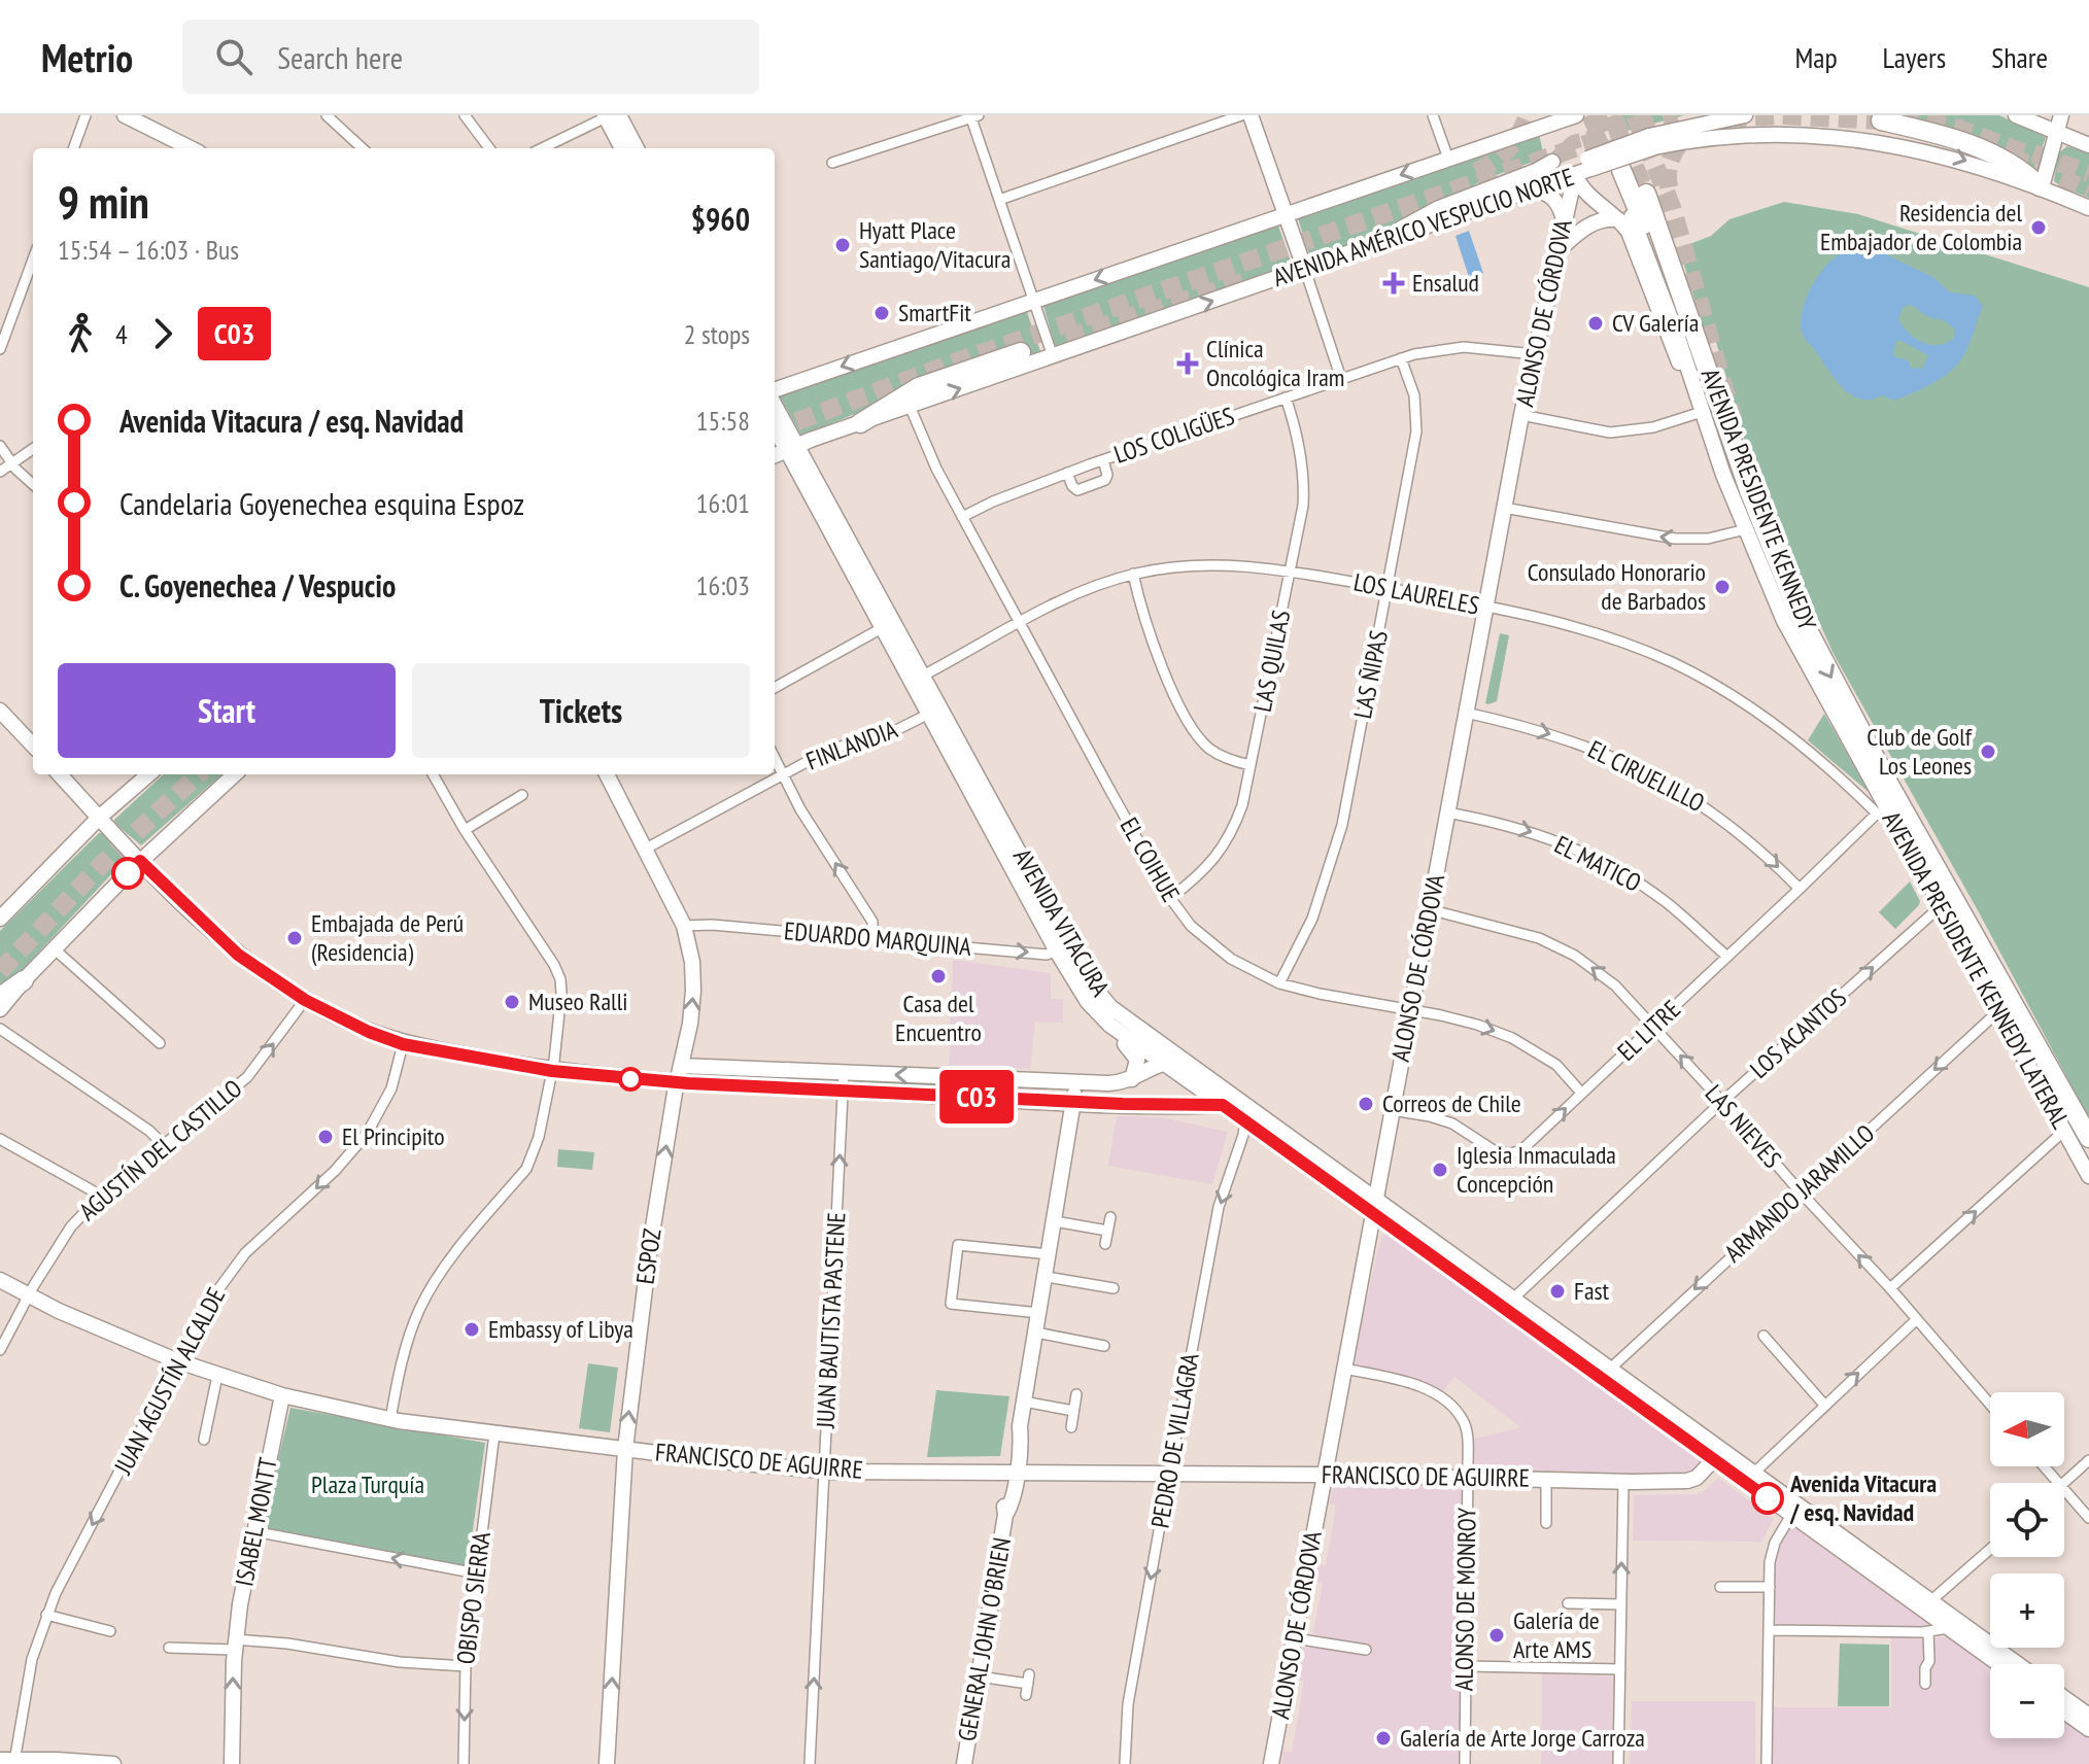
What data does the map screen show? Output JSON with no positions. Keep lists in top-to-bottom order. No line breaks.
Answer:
{"streets":{"highway":["AVENIDA PRESIDENTE KENNEDY"],"main road":["AVENIDA AMÉRICO VESPUCIO NORTE","ALONSO DE CÓRDOVA","AVENIDA VITACURA","AVENIDA PRESIDENTE KENNEDY LATERAL","ESPOZ","FRANCISCO DE AGUIRRE","ISABEL MONTT","GENERAL JOHN O'BRIEN"],"street":["LOS COLIGÜES","LOS LAURELES","LAS QUILAS","LAS ÑIPAS","FINLANDIA","EL CIRUELILLO","EL COIHUE","EL MATICO","EDUARDO MARQUINA","EL LITRE","LOS ACANTOS","LAS NIEVES","AGUSTÍN DEL CASTILLO","ARMANDO JARAMILLO","JUAN BAUTISTA PASTENE","JUAN AGUSTÍN ALCALDE","PEDRO DE VILLAGRA","OBISPO SIERRA","ALONSO DE MONROY"]},"crossings":[["AVENIDA AMÉRICO VESPUCIO NORTE","ALONSO DE CÓRDOVA"],["AVENIDA AMÉRICO VESPUCIO NORTE","EL COIHUE"],["AVENIDA AMÉRICO VESPUCIO NORTE","AVENIDA VITACURA"],["ALONSO DE CÓRDOVA","LOS COLIGÜES"],["ALONSO DE CÓRDOVA","LOS LAURELES"],["ALONSO DE CÓRDOVA","EL CIRUELILLO"],["ALONSO DE CÓRDOVA","EL COIHUE"],["ALONSO DE CÓRDOVA","EL MATICO"],["ALONSO DE CÓRDOVA","AVENIDA VITACURA"],["ALONSO DE CÓRDOVA","EL LITRE"],["ALONSO DE CÓRDOVA","LAS NIEVES"],["ALONSO DE CÓRDOVA","FRANCISCO DE AGUIRRE"],["ALONSO DE CÓRDOVA","ALONSO DE MONROY"],["LOS COLIGÜES","LAS QUILAS"],["LOS COLIGÜES","LAS ÑIPAS"],["LOS COLIGÜES","EL COIHUE"],["LOS LAURELES","LAS QUILAS"],["LOS LAURELES","LAS ÑIPAS"],["LOS LAURELES","EL COIHUE"],["LOS LAURELES","AVENIDA VITACURA"],["LOS LAURELES","EL LITRE"],["LAS QUILAS","EL COIHUE"],["LAS ÑIPAS","EL COIHUE"],["FINLANDIA","AVENIDA VITACURA"],["FINLANDIA","ESPOZ"],["EL CIRUELILLO","EL LITRE"],["EL COIHUE","EL LITRE"],["EL MATICO","EL LITRE"],["AVENIDA VITACURA","EDUARDO MARQUINA"],["AVENIDA VITACURA","LOS ACANTOS"],["AVENIDA VITACURA","ARMANDO JARAMILLO"],["AVENIDA VITACURA","PEDRO DE VILLAGRA"],["AVENIDA VITACURA","FRANCISCO DE AGUIRRE"],["EDUARDO MARQUINA","ESPOZ"],["AVENIDA PRESIDENTE KENNEDY LATERAL","LOS ACANTOS"],["AVENIDA PRESIDENTE KENNEDY LATERAL","ARMANDO JARAMILLO"],["EL LITRE","LAS NIEVES"],["LOS ACANTOS","LAS NIEVES"],["LAS NIEVES","ARMANDO JARAMILLO"],["AGUSTÍN DEL CASTILLO","FRANCISCO DE AGUIRRE"],["ESPOZ","FRANCISCO DE AGUIRRE"],["JUAN BAUTISTA PASTENE","FRANCISCO DE AGUIRRE"],["JUAN AGUSTÍN ALCALDE","FRANCISCO DE AGUIRRE"],["PEDRO DE VILLAGRA","FRANCISCO DE AGUIRRE"],["FRANCISCO DE AGUIRRE","ISABEL MONTT"],["FRANCISCO DE AGUIRRE","OBISPO SIERRA"],["FRANCISCO DE AGUIRRE","ALONSO DE MONROY"],["FRANCISCO DE AGUIRRE","GENERAL JOHN O'BRIEN"]],"one_way":["AVENIDA PRESIDENTE KENNEDY","EL CIRUELILLO","EL MATICO","EDUARDO MARQUINA","LOS ACANTOS","LAS NIEVES","AGUSTÍN DEL CASTILLO","ARMANDO JARAMILLO","ESPOZ","JUAN BAUTISTA PASTENE","JUAN AGUSTÍN ALCALDE","PEDRO DE VILLAGRA"],"parks":["Plaza Turquía"],"places":{"other":["Residencia del Embajador de Colombia","Hyatt Place Santiago/Vitacura","SmartFit","CV Galería","Consulado Honorario de Barbados","Club de Golf Los Leones","Embajada de Perú (Residencia)","Casa del Encuentro","Museo Ralli","Correos de Chile","El Principito","Iglesia Inmaculada Concepción","Fast","Embassy of Libya","Avenida Vitacura / esq. Navidad","Galería de Arte AMS","Galería de Arte Jorge Carroza"],"health":["Ensalud","Clínica Oncológica Iram"]},"lines":["bus line C03"],"north":"left","page":{"header":"Metrio","search":"Search here","nav":["Map","Layers","Share"],"on_map":"C03","heading":["9 min","15:54 – 16:03 · Bus","$960"],"legs":["4","C03","2 stops"],"list":[{"name":"Avenida Vitacura / esq. Navidad","value":"15:58"},{"name":"Candelaria Goyenechea esquina Espoz","value":"16:01"},{"name":"C. Goyenechea / Vespucio","value":"16:03"}],"buttons":["Start","Tickets"],"map_buttons":["+","−"]}}
